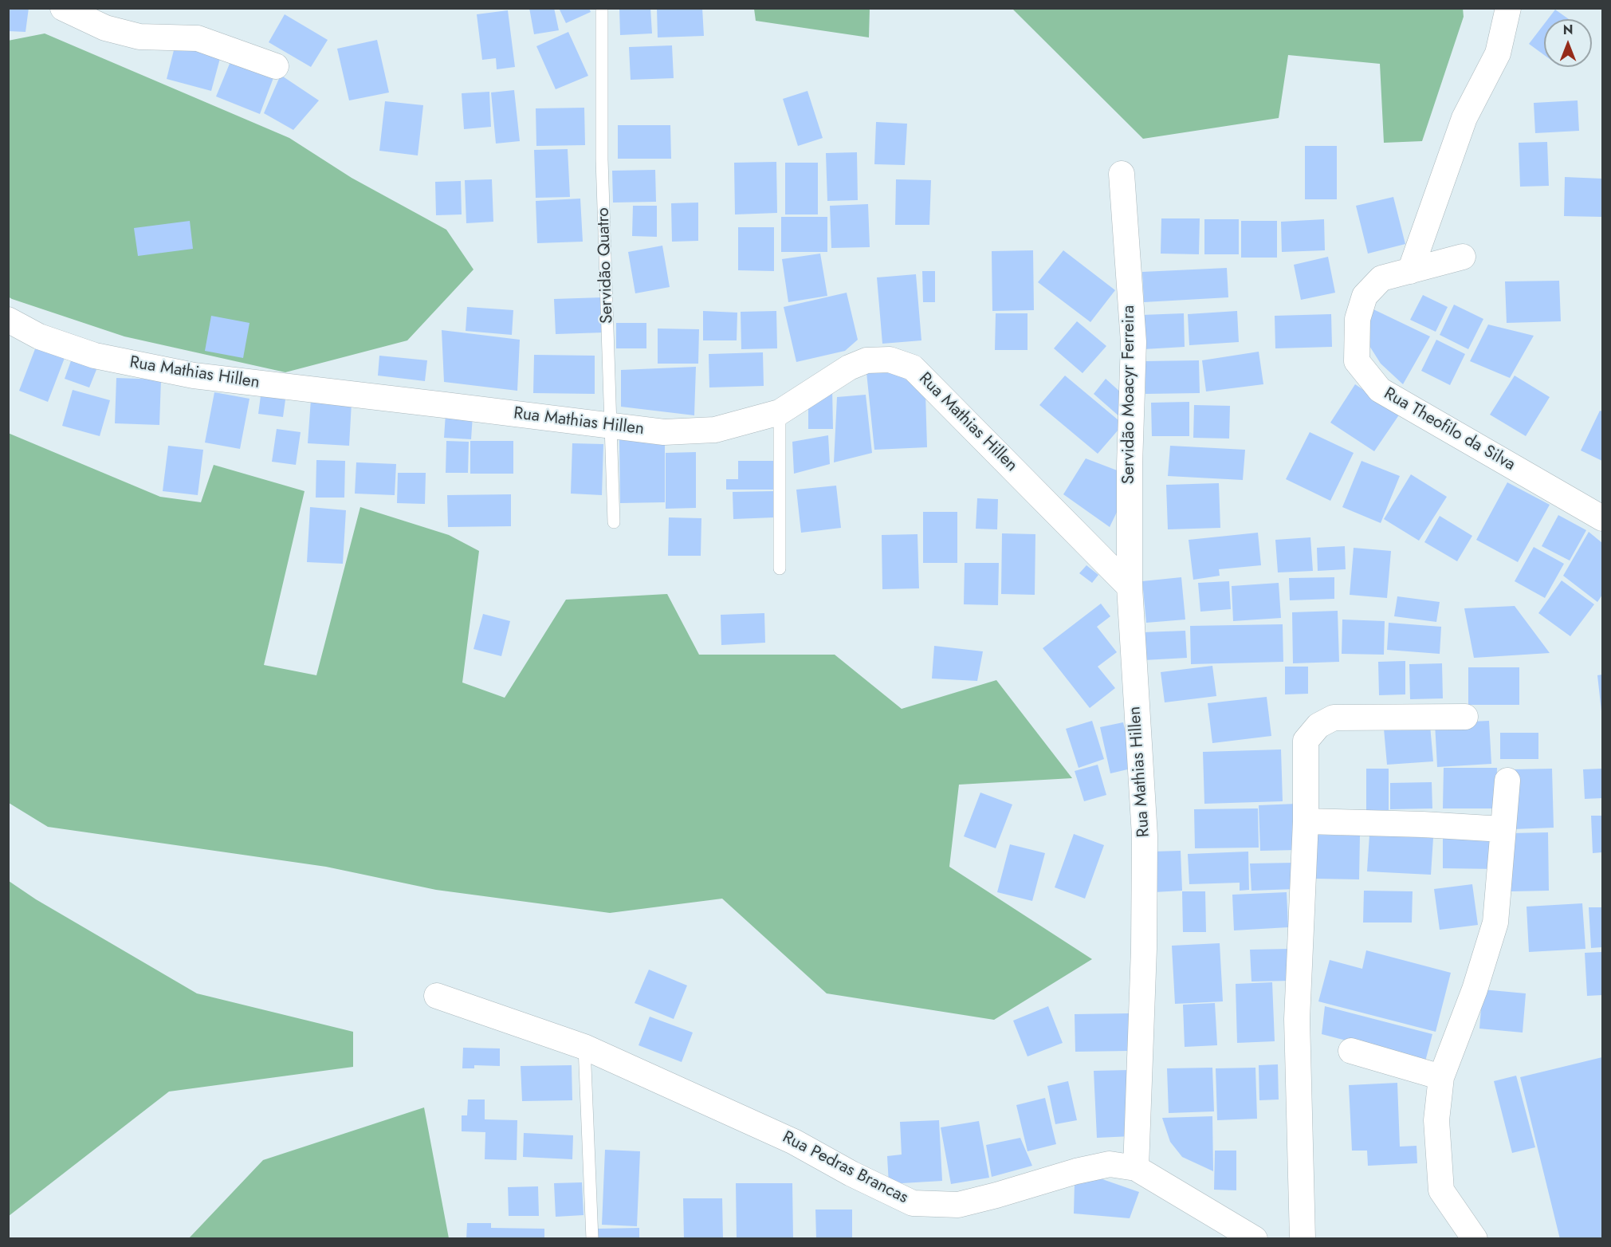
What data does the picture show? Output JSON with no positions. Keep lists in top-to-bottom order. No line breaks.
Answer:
{"streets":{"street":["Rua Mathias Hillen","Servidão Moacyr Ferreira","Rua Theofilo da Silva","Rua Pedras Brancas"],"lane":["Servidão Quatro"]},"crossings":[["Servidão Quatro","Rua Mathias Hillen"],["Rua Mathias Hillen","Servidão Moacyr Ferreira"],["Rua Mathias Hillen","Rua Pedras Brancas"]],"north":"top"}
